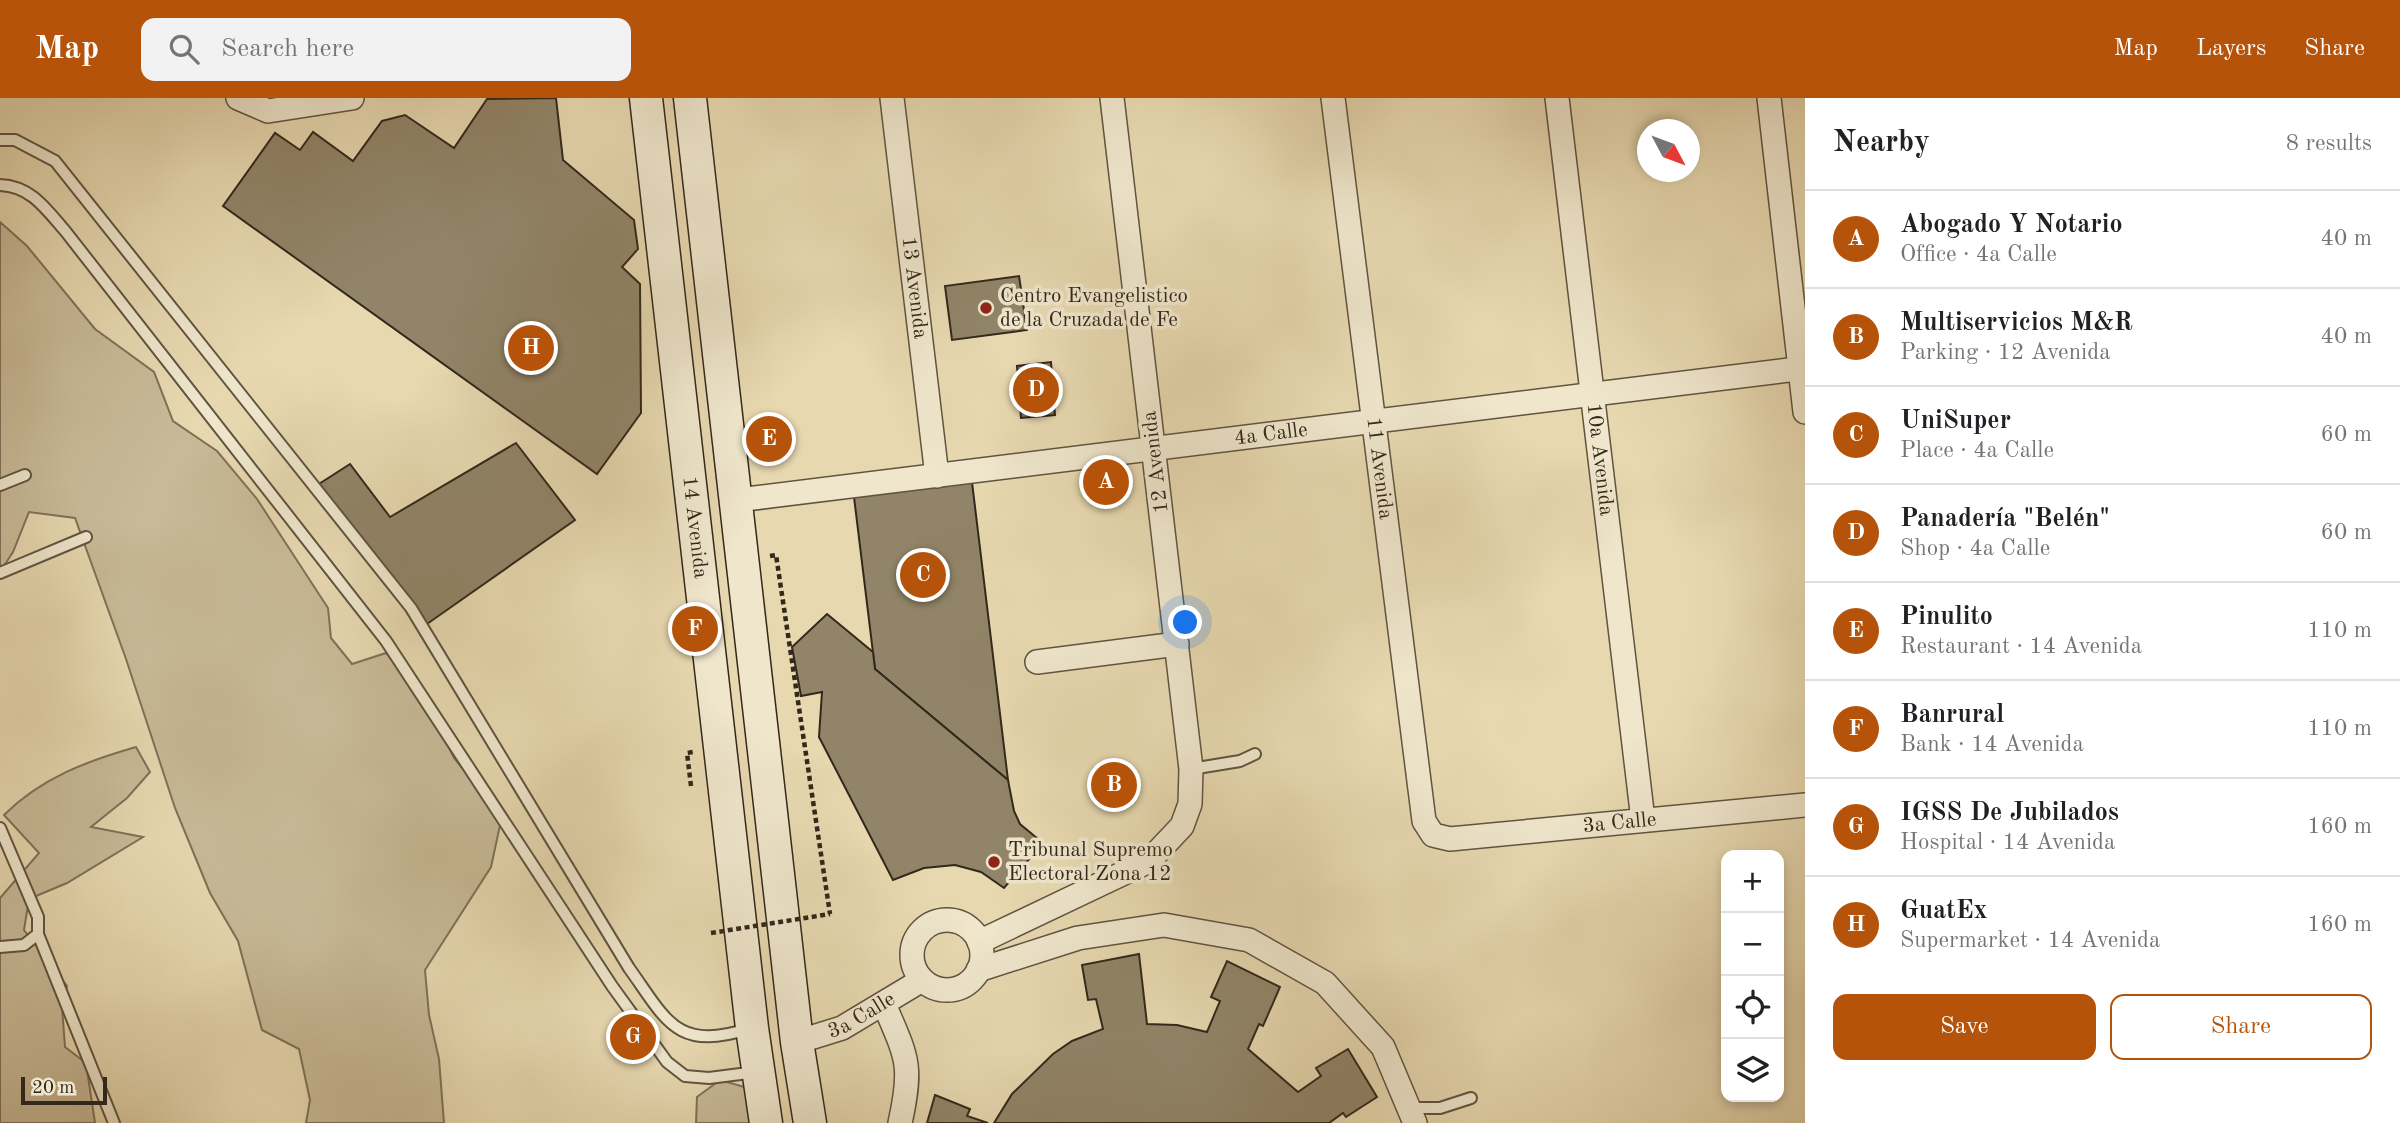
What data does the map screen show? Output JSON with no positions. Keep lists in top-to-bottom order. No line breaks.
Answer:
{"streets":{"main road":["14 Avenida"],"street":["13 Avenida","4a Calle","10a Avenida","12 Avenida","11 Avenida","3a Calle"]},"crossings":[["13 Avenida","4a Calle"],["4a Calle","10a Avenida"],["4a Calle","12 Avenida"],["4a Calle","11 Avenida"],["10a Avenida","3a Calle"],["11 Avenida","3a Calle"]],"places":["Centro Evangelistico de la Cruzada de Fe","Tribunal Supremo Electoral Zona 12"],"scale_bar":"20 m","north":"bottom right","page":{"header":"Map","search":"Search here","nav":["Map","Layers","Share"],"heading":["Nearby","8 results"],"list":[{"mark":"A","name":"Abogado Y Notario","note":"Office · 4a Calle","value":"40 m"},{"mark":"B","name":"Multiservicios M&R","note":"Parking · 12 Avenida","value":"40 m"},{"mark":"C","name":"UniSuper","note":"Place · 4a Calle","value":"60 m"},{"mark":"D","name":"Panadería \"Belén\"","note":"Shop · 4a Calle","value":"60 m"},{"mark":"E","name":"Pinulito","note":"Restaurant · 14 Avenida","value":"110 m"},{"mark":"F","name":"Banrural","note":"Bank · 14 Avenida","value":"110 m"},{"mark":"G","name":"IGSS De Jubilados","note":"Hospital · 14 Avenida","value":"160 m"},{"mark":"H","name":"GuatEx","note":"Supermarket · 14 Avenida","value":"160 m"}],"pins":["H","D","E","A","C","F","B","G"],"map_buttons":["+","−"],"buttons":["Save","Share"],"scale":"20 m"}}
